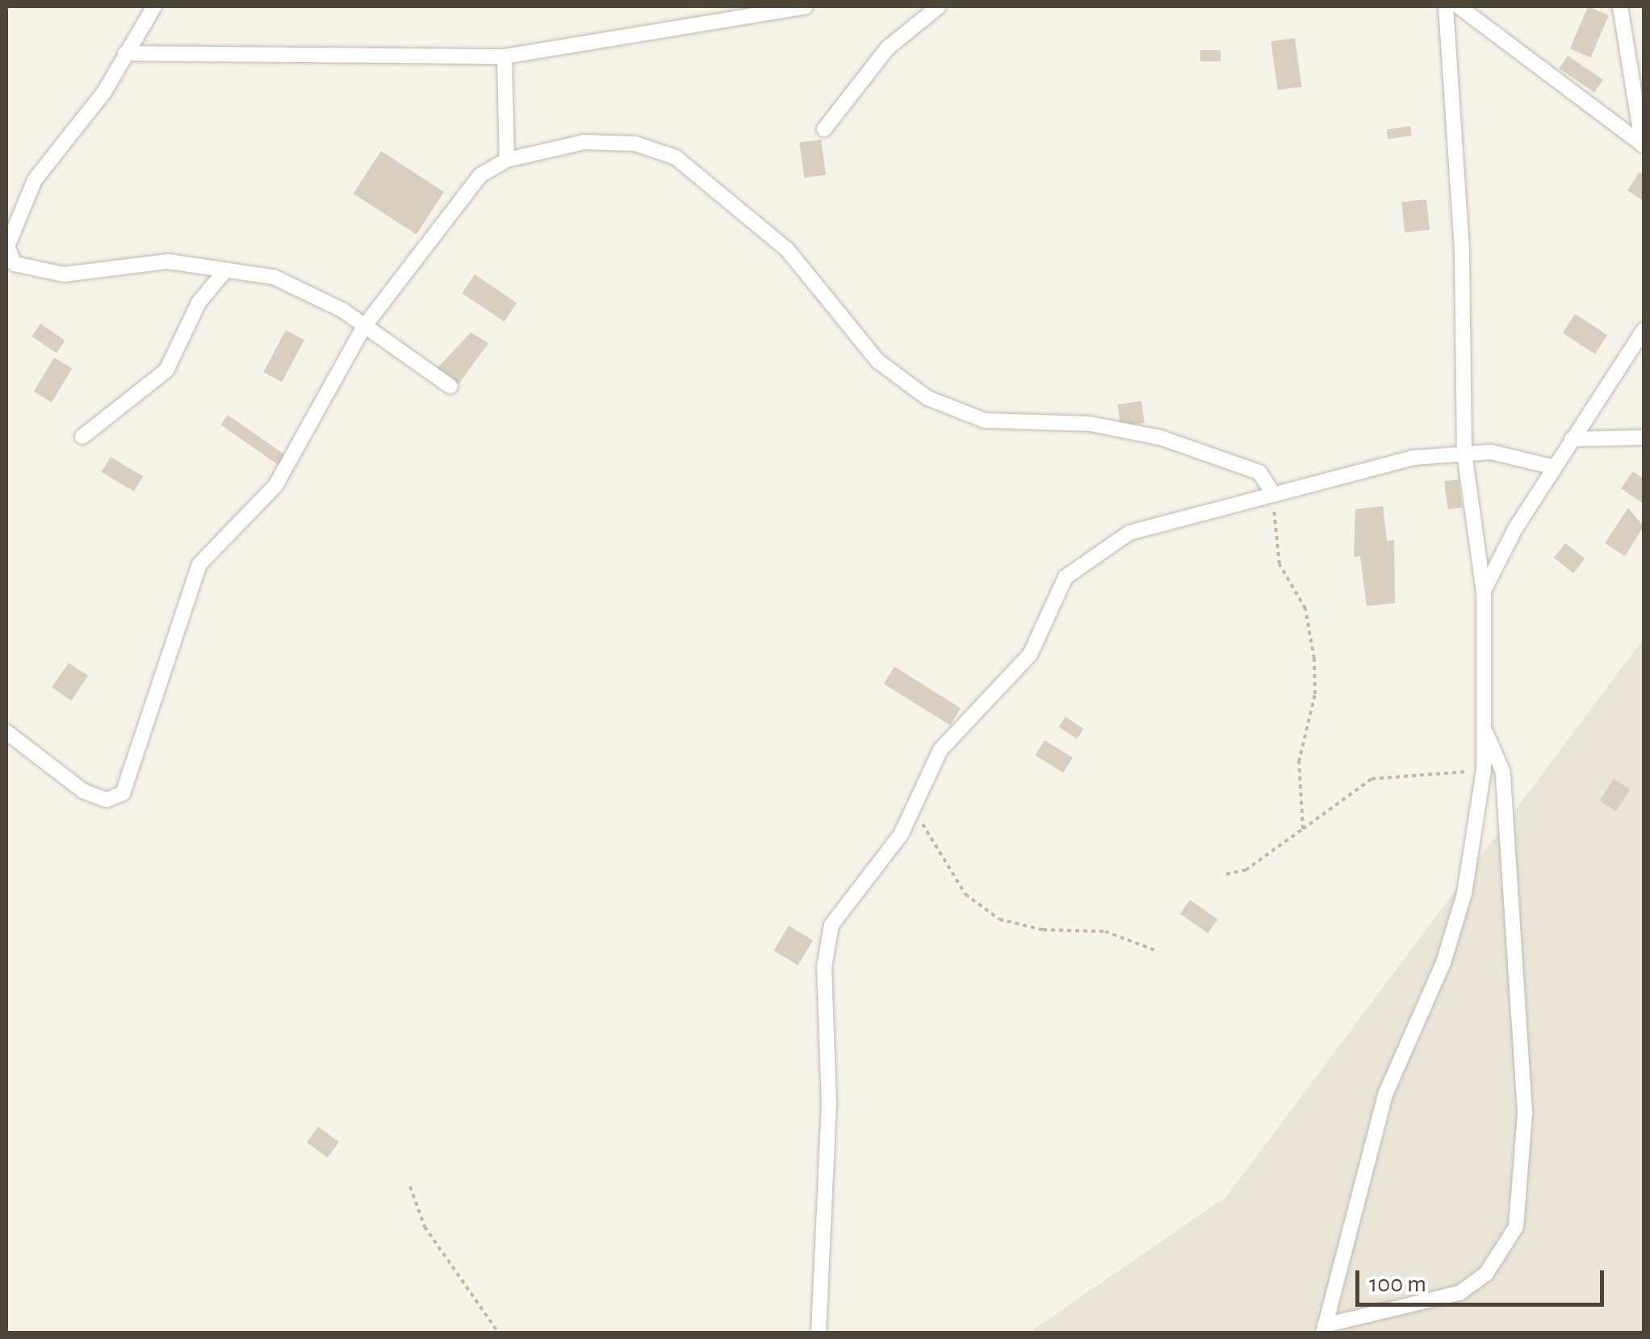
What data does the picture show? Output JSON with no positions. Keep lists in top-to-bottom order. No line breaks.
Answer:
{"scale_bar":"100 m"}
